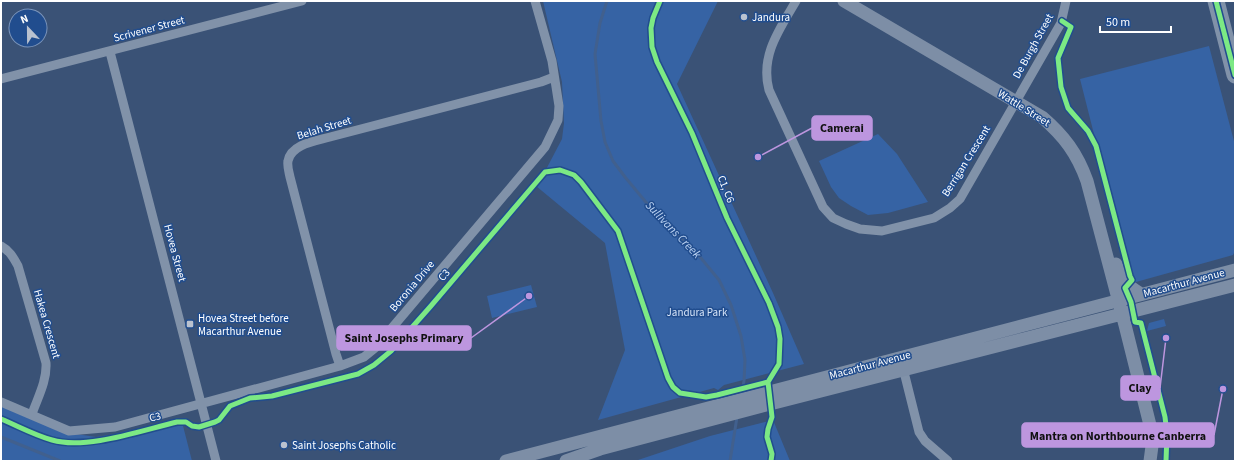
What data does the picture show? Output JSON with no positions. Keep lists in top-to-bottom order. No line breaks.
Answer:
{"streets":{"main road":["Wattle Street","Macarthur Avenue"],"street":["Scrivener Street","De Burgh Street","Belah Street","Berrigan Crescent","Hovea Street","Boronia Drive","Hakea Crescent"],"cycle path":["C1, C6","C3"]},"crossings":[["Scrivener Street","Hovea Street"],["De Burgh Street","Wattle Street"],["De Burgh Street","Berrigan Crescent"],["Wattle Street","Berrigan Crescent"],["Wattle Street","Macarthur Avenue"],["Belah Street","Boronia Drive"],["Hovea Street","Boronia Drive"],["Boronia Drive","Hakea Crescent"]],"water":["Sullivans Creek"],"parks":["Jandura Park"],"places":{"other":["Jandura","Camerai","Saint Josephs Primary","Clay","Mantra on Northbourne Canberra","Saint Josephs Catholic"],"transit":["Hovea Street before Macarthur Avenue"]},"scale_bar":"50 m","north":"top"}
